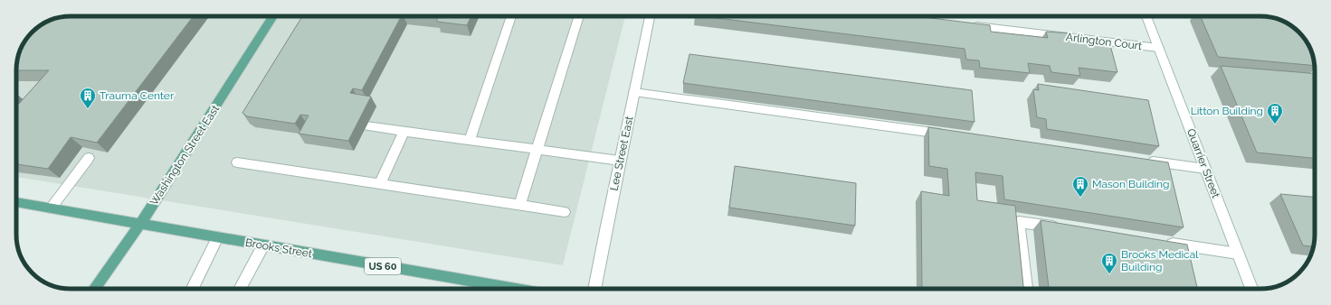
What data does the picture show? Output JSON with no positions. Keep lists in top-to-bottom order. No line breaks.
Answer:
{"streets":{"main road":["Arlington Court","Lee Street East","Washington Street East","Quarrier Street","Brooks Street","US 60"]},"crossings":[["Arlington Court","Quarrier Street"],["Washington Street East","Brooks Street"]],"places":{"building":["Trauma Center","Litton Building","Mason Building","Brooks Medical Building"]}}
